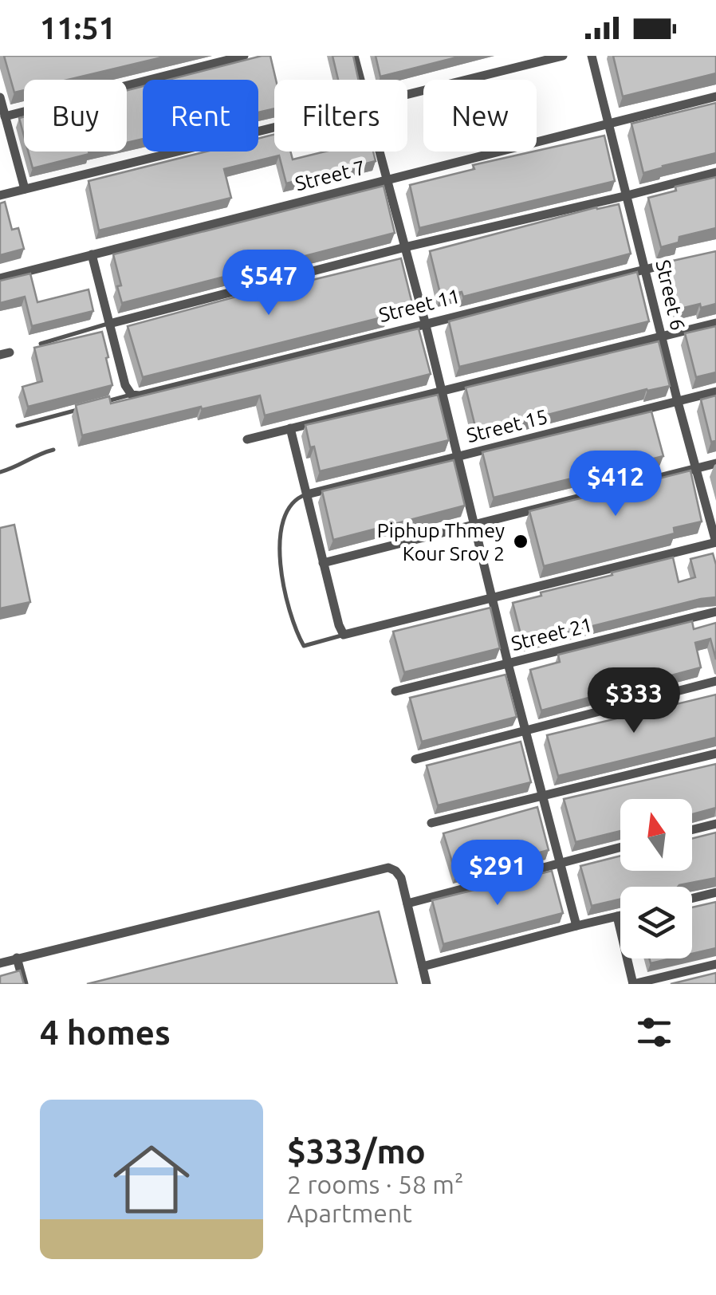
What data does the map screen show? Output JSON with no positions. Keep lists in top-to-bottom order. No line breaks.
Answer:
{"streets":{"street":["Street 7","Street 6","Street 11","Street 15","Street 21"]},"crossings":[["Street 7","Street 6"],["Street 6","Street 11"],["Street 6","Street 15"]],"places":["Piphup Thmey Kour Srov 2"],"north":"top","page":{"status":"11:51","chip":["Buy","Rent","Filters","New"],"price":["$547","$412","$333","$291"],"heading":"4 homes","list":[{"name":"$333/mo","note":"2 rooms · 58 m² · Apartment"}]}}
